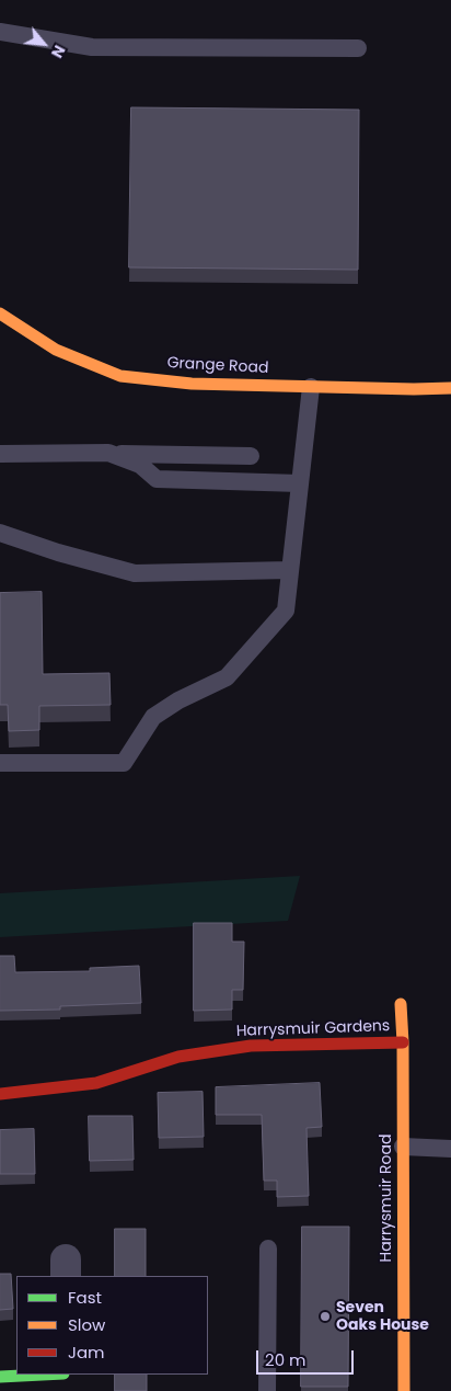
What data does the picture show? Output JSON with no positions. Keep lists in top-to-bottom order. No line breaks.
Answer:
{"streets":{"street":["Grange Road","Harrysmuir Gardens","Harrysmuir Road"]},"crossings":[["Harrysmuir Gardens","Harrysmuir Road"]],"places":["Seven Oaks House"],"legend":["Fast","Slow","Jam"],"scale_bar":"20 m","north":"bottom right"}
